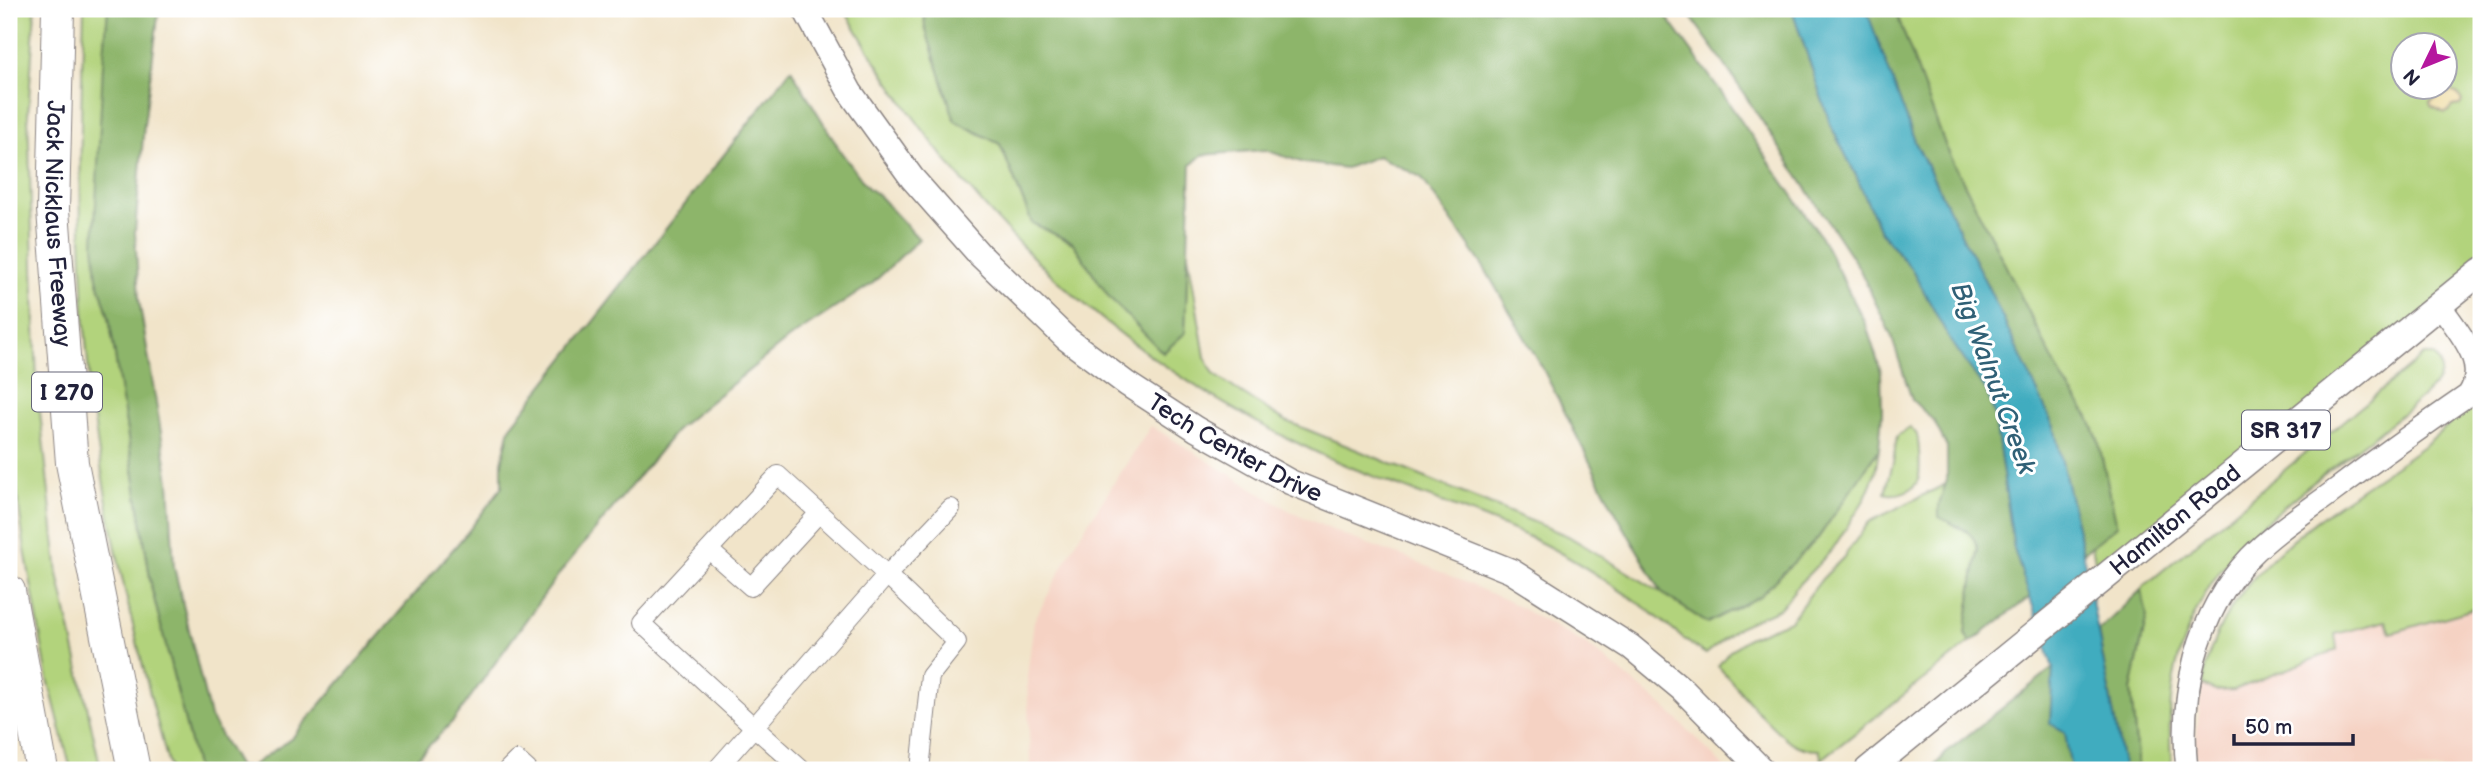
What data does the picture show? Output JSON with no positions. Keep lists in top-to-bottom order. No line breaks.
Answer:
{"streets":{"highway":["Jack Nicklaus Freeway","I 270"],"main road":["SR 317","Tech Center Drive","Hamilton Road"]},"water":["Big Walnut Creek"],"scale_bar":"50 m","north":"bottom left"}
